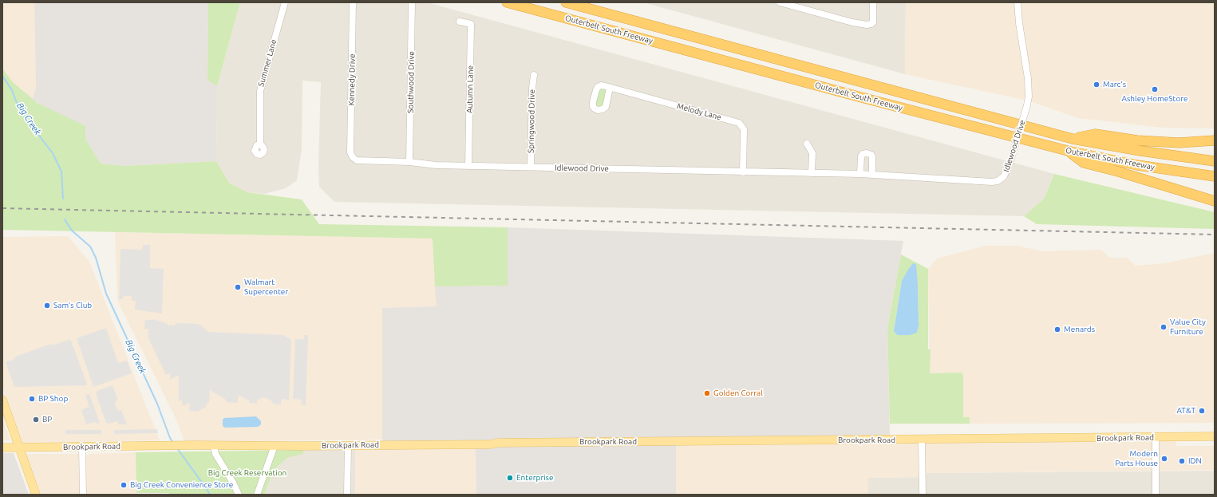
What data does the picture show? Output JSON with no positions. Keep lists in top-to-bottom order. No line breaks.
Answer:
{"streets":{"highway":["Outerbelt South Freeway"],"main road":["Brookpark Road"],"street":["Summer Lane","Kennedy Drive","Southwood Drive","Autumn Lane","Melody Lane","Springwood Drive","Idlewood Drive"]},"crossings":[["Kennedy Drive","Idlewood Drive"],["Southwood Drive","Idlewood Drive"],["Autumn Lane","Idlewood Drive"],["Melody Lane","Idlewood Drive"],["Springwood Drive","Idlewood Drive"]],"water":["Big Creek"],"parks":["Big Creek Reservation"],"places":["Marc's","Ashley HomeStore","Walmart Supercenter","Sam's Club","Value City Furniture","Menards","Golden Corral","BP Shop","AT&T","BP","Modern Parts House","IDN","Enterprise","Big Creek Convenience Store"]}
